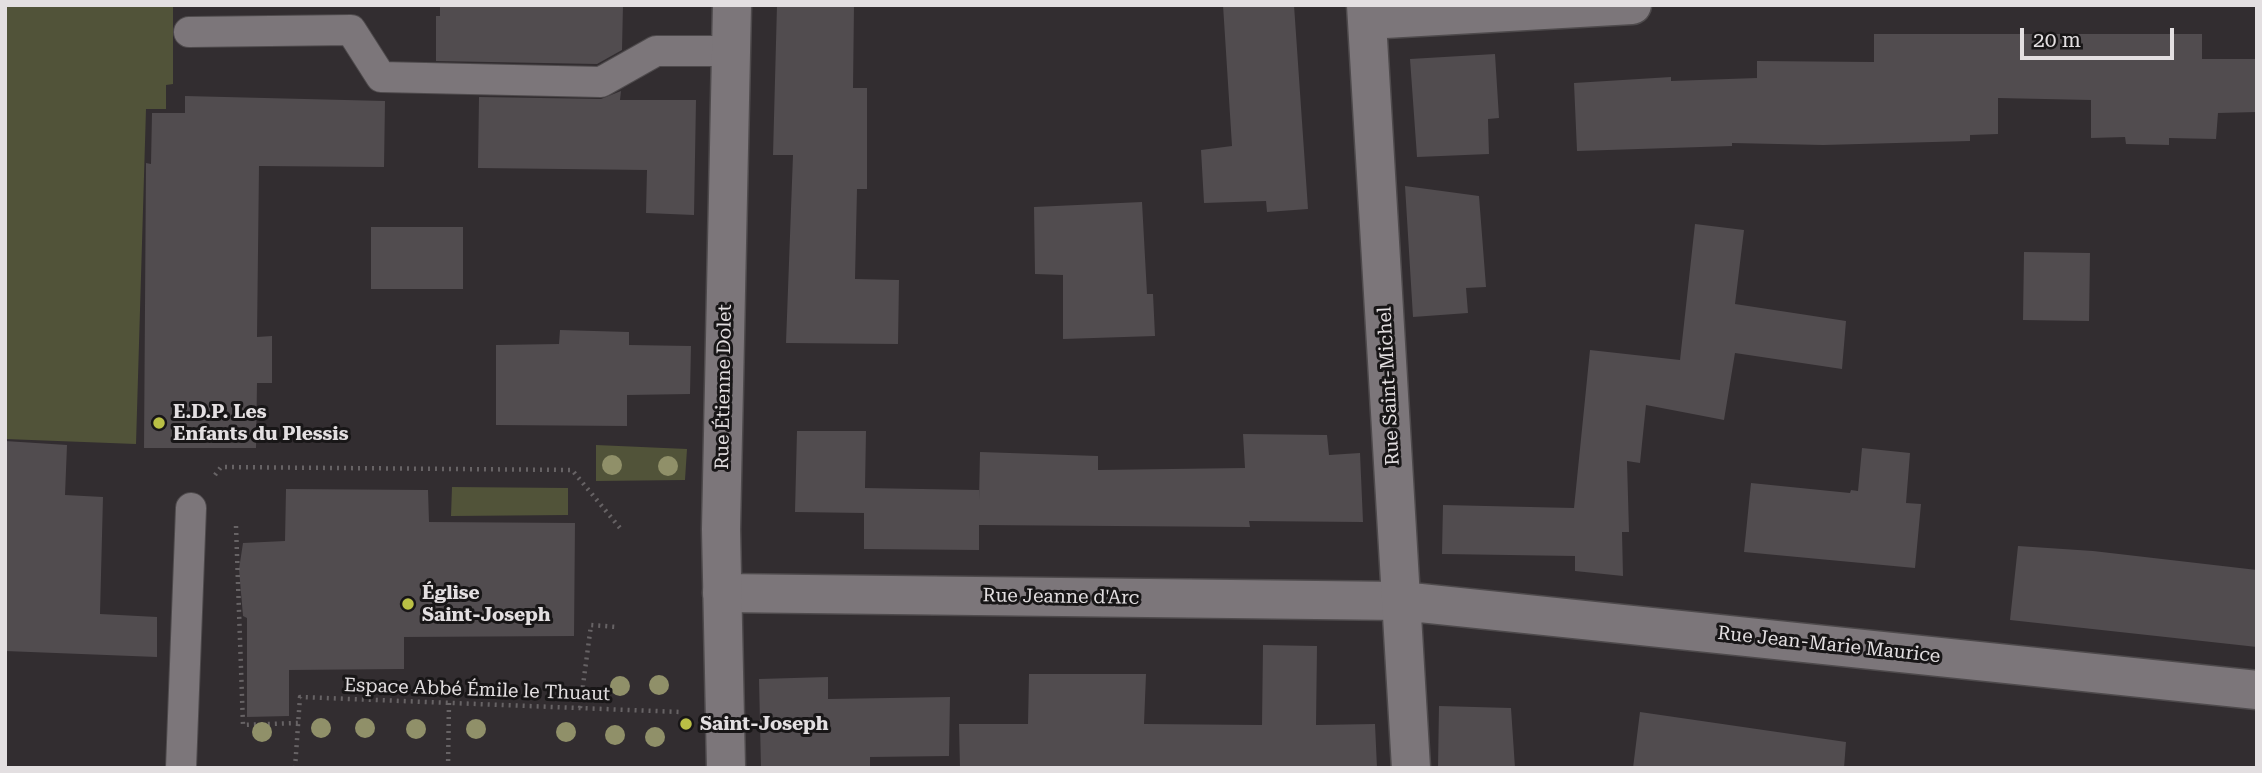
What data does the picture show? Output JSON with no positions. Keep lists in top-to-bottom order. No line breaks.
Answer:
{"streets":{"street":["Rue Saint-Michel","Rue Étienne Dolet","Rue Jeanne d'Arc","Rue Jean-Marie Maurice"],"path":["Espace Abbé Émile le Thuaut"]},"crossings":[["Rue Saint-Michel","Rue Jeanne d'Arc"],["Rue Saint-Michel","Rue Jean-Marie Maurice"],["Rue Étienne Dolet","Rue Jeanne d'Arc"],["Rue Étienne Dolet","Espace Abbé Émile le Thuaut"],["Rue Jeanne d'Arc","Rue Jean-Marie Maurice"]],"places":["E.D.P. Les Enfants du Plessis","Église Saint-Joseph","Saint-Joseph"],"scale_bar":"20 m"}
